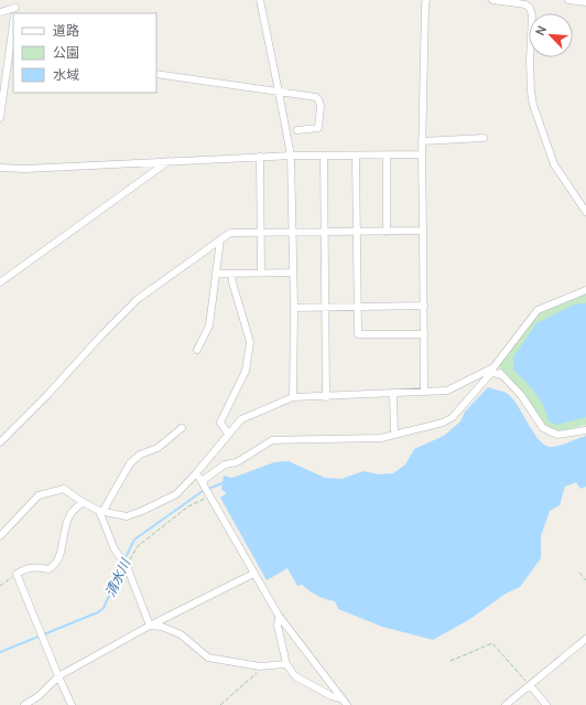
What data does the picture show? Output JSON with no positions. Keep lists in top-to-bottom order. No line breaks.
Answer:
{"water":["清水川"],"legend":["道路","公園","水域"],"north":"top left"}
